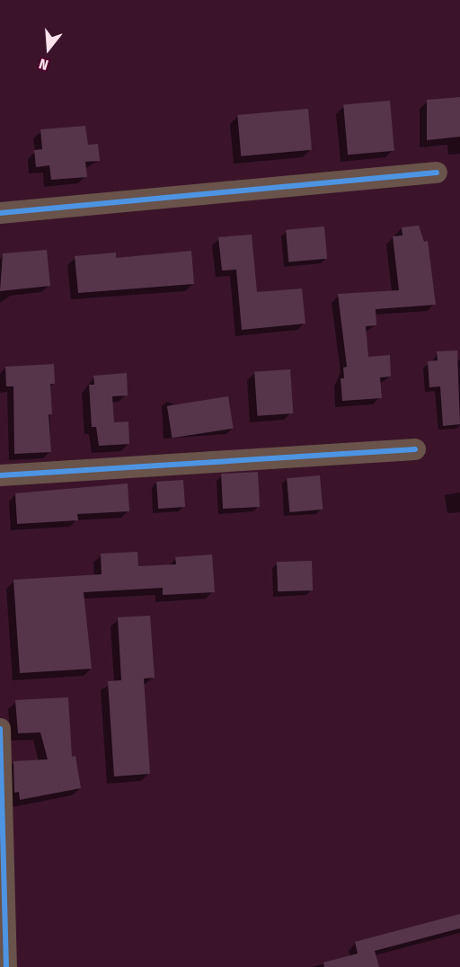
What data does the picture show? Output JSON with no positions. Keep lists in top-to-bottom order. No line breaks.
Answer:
{"north":"bottom"}
